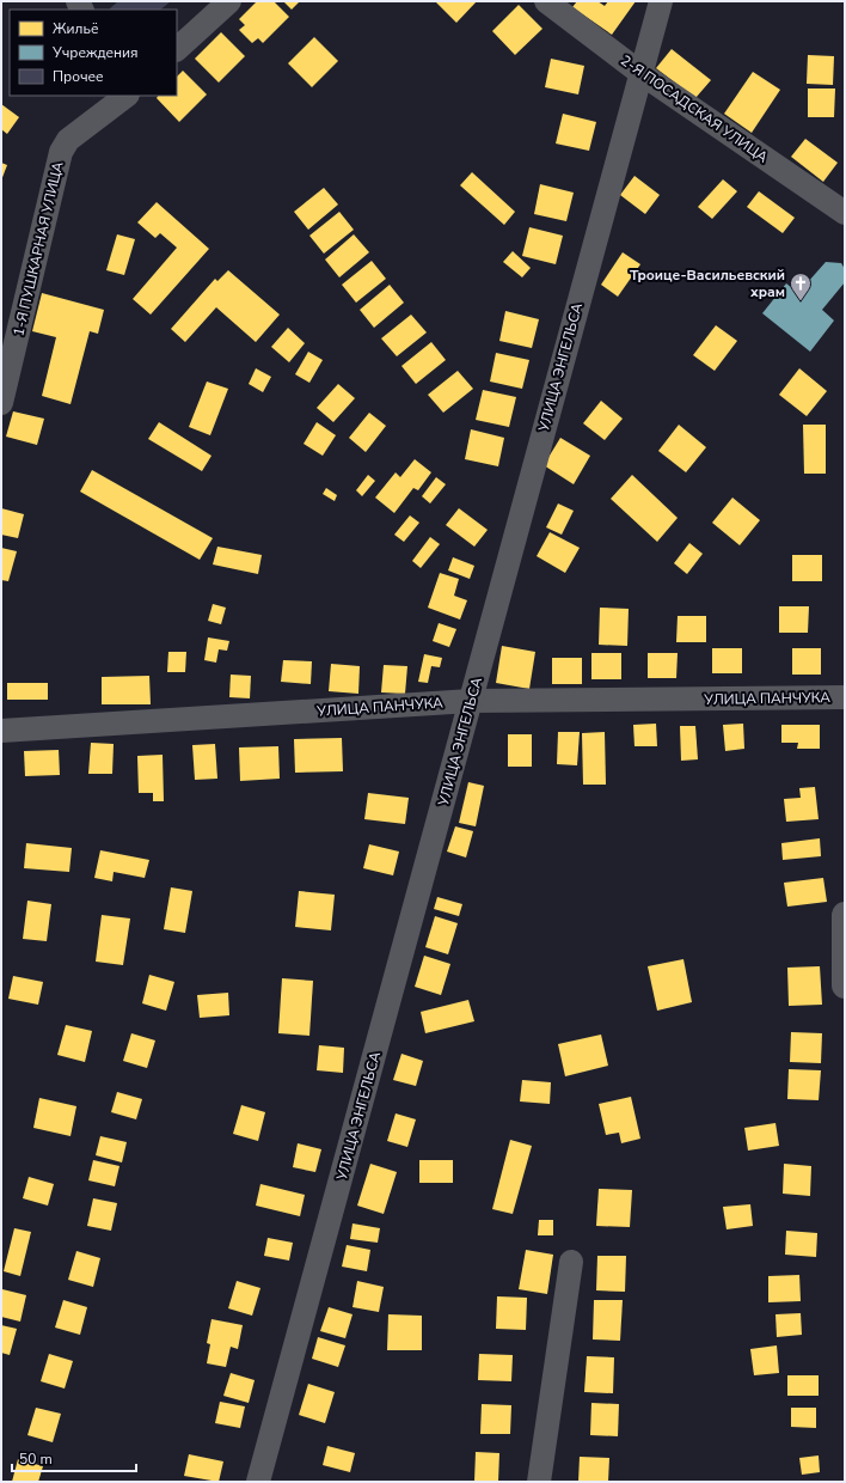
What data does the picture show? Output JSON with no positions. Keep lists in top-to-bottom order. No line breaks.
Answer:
{"streets":{"street":["2-Я ПОСАДСКАЯ УЛИЦА","1-Я ПУШКАРНАЯ УЛИЦА","УЛИЦА ЭНГЕЛЬСА","УЛИЦА ПАНЧУКА"]},"crossings":[["2-Я ПОСАДСКАЯ УЛИЦА","УЛИЦА ЭНГЕЛЬСА"],["УЛИЦА ЭНГЕЛЬСА","УЛИЦА ПАНЧУКА"]],"places":{"church":["Троице-Васильевский храм"]},"legend":["Жильё","Учреждения","Прочее"],"scale_bar":"50 m"}
